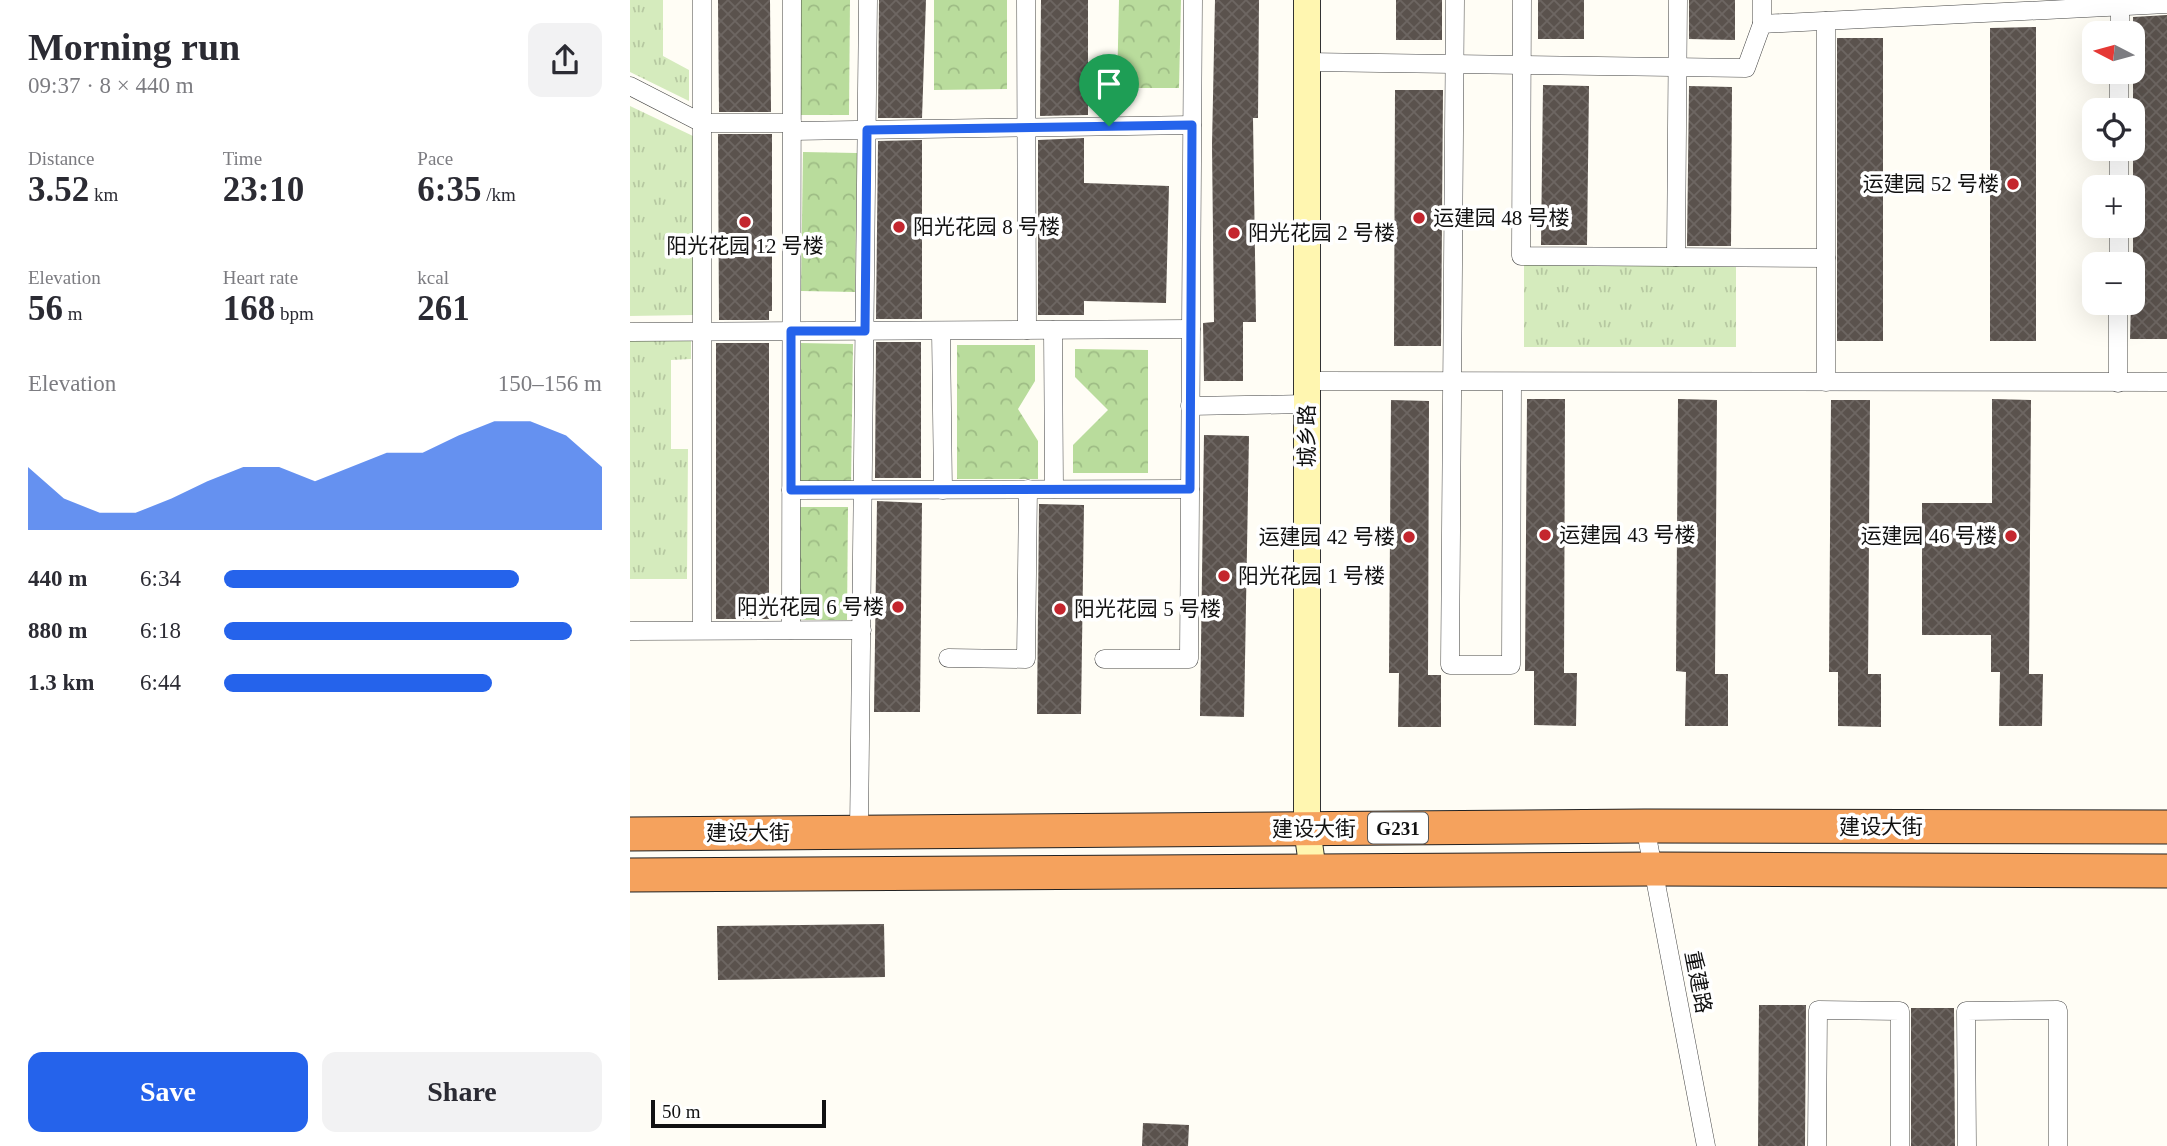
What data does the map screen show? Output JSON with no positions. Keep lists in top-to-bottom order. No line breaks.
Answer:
{"streets":{"highway":["建设大街","G231"],"main road":["城乡路"],"street":["重建路"]},"crossings":[["城乡路","建设大街"],["建设大街","重建路"]],"places":["运建园 52 号楼","运建园 48 号楼","阳光花园 12 号楼","阳光花园 8 号楼","阳光花园 2 号楼","运建园 43 号楼","运建园 46 号楼","运建园 42 号楼","阳光花园 1 号楼","阳光花园 6 号楼","阳光花园 5 号楼"],"scale_bar":"50 m","north":"left","page":{"heading":["Morning run","09:37 · 8 × 440 m"],"map_buttons":["+","−"],"stats":[["Distance","3.52 km"],["Time","23:10"],["Pace","6:35 /km"],["Elevation","56 m"],["Heart rate","168 bpm"],["kcal","261"]],"chart":["Elevation","150–156 m"],"list":[{"name":"440 m","note":"6:34"},{"name":"880 m","note":"6:18"},{"name":"1.3 km","note":"6:44"}],"buttons":["Save","Share"],"scale":"50 m"}}
